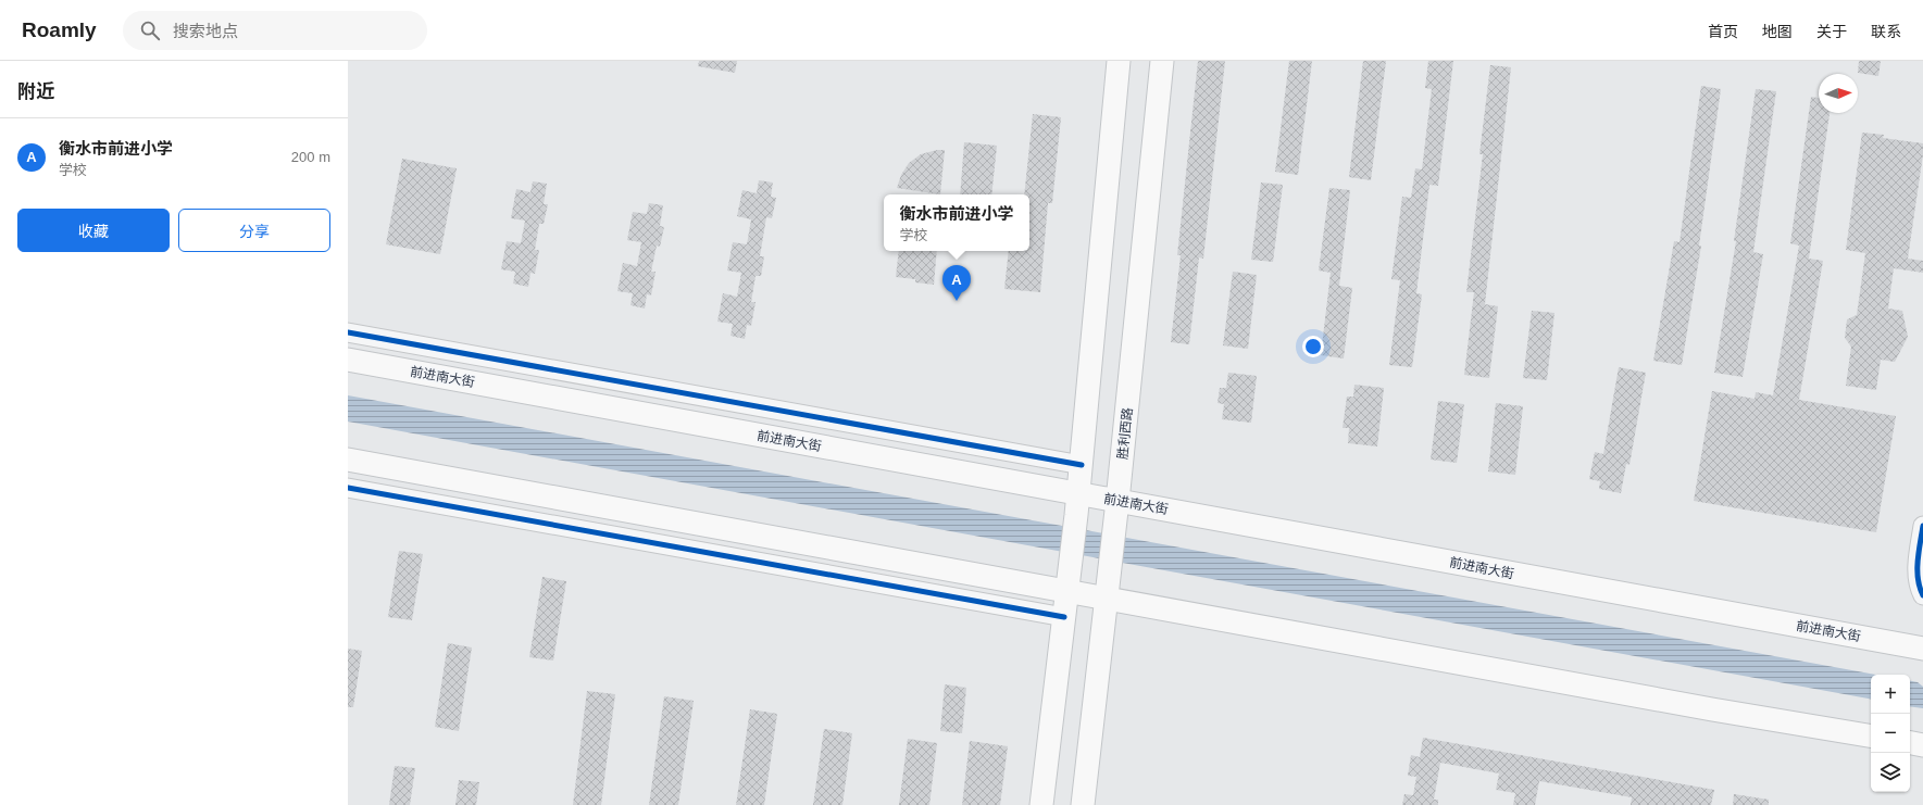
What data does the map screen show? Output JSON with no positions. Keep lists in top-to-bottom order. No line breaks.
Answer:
{"streets":{"main road":["前进南大街","胜利西路"]},"crossings":[["前进南大街","胜利西路"]],"north":"right","page":{"header":"Roamly","search":"搜索地点","nav":["首页","地图","关于","联系"],"heading":"附近","list":[{"mark":"A","name":"衡水市前进小学","note":"学校","value":"200 m"}],"popup":["衡水市前进小学","学校"],"buttons":["收藏","分享"],"pins":"A","map_buttons":["+","−"]}}
